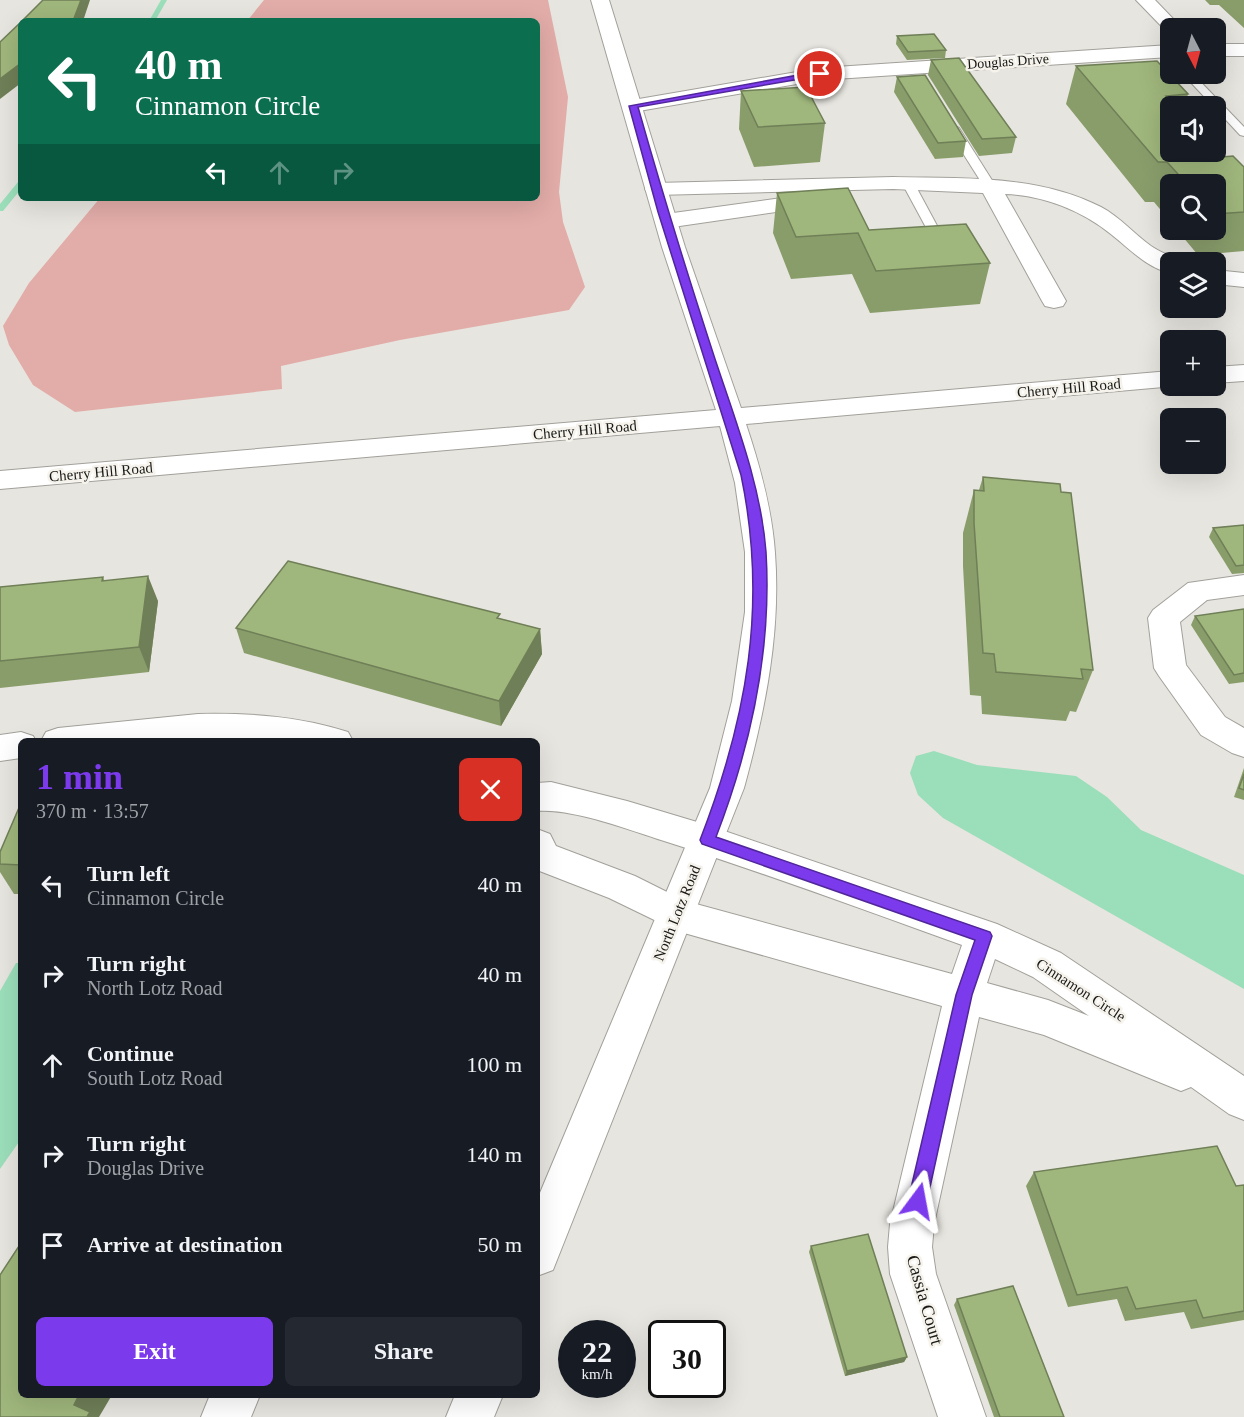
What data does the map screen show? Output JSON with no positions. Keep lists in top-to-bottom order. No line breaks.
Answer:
{"streets":{"street":["Douglas Drive","Cherry Hill Road","North Lotz Road","Cinnamon Circle","Cassia Court"]},"crossings":[["Douglas Drive","North Lotz Road"],["Cherry Hill Road","North Lotz Road"],["North Lotz Road","Cinnamon Circle"],["Cinnamon Circle","Cassia Court"]],"north":"bottom","page":{"map_buttons":["+","−"],"turn":["40 m","Cinnamon Circle"],"heading":["1 min","370 m · 13:57"],"list":[{"name":"Turn left","note":"Cinnamon Circle","value":"40 m"},{"name":"Turn right","note":"North Lotz Road","value":"40 m"},{"name":"Continue","note":"South Lotz Road","value":"100 m"},{"name":"Turn right","note":"Douglas Drive","value":"140 m"},{"name":"Arrive at destination","value":"50 m"}],"buttons":["Exit","Share"],"speed":"22 km/h","limit":"30"}}
